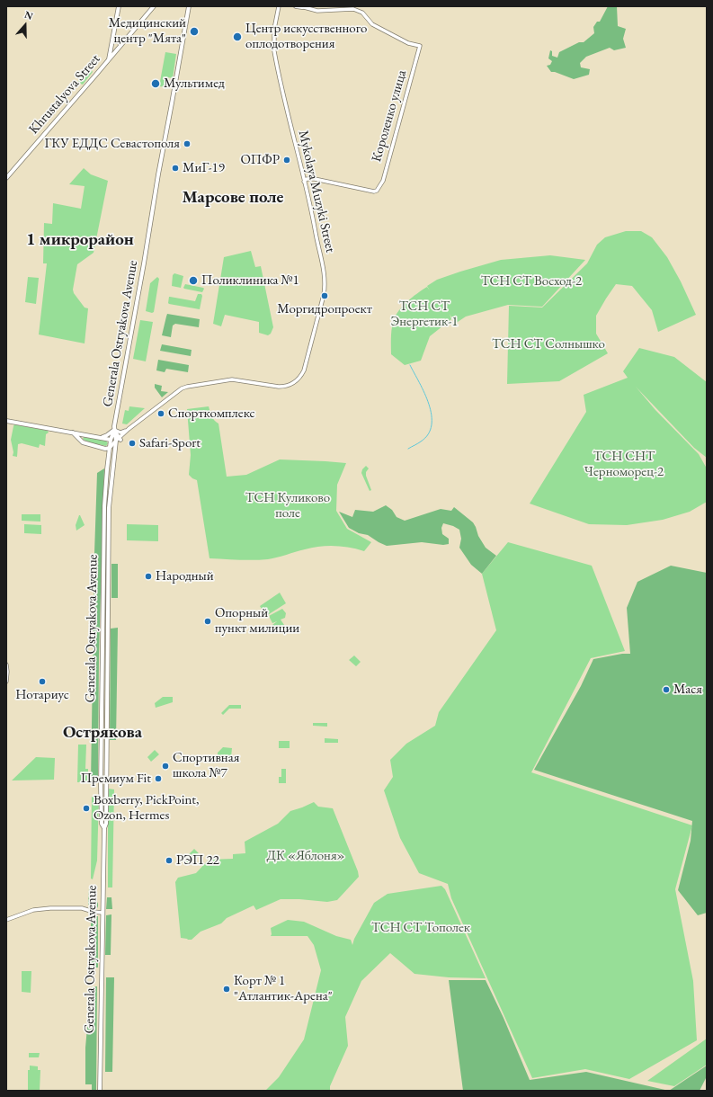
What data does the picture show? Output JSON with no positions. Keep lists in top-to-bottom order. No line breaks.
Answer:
{"streets":{"main road":["Khrustalyova Street","Короленко улица","Mykolaya Muzyki Street","Generala Ostryakova Avenue"]},"crossings":[["Короленко улица","Mykolaya Muzyki Street"]],"districts":["Марсове поле","1 микрорайон","Острякова"],"parks":["ТСН СТ Восход-2","ТСН СТ Энергетик-1","ТСН СТ Солнышко","ТСН СНТ Черноморец-2","ТСН Куликово поле","ДК «Яблоня»","ТСН СТ Тополек"],"places":["Медицинский центр \"Мята\"","Центр искусственного оплодотворения","Мультимед","ГКУ ЕДДС Севастополя","ОПФР","МиГ-19","Поликлиника №1","Моргидропроект","Спорткомплекс","Safari-Sport","Народный","Опорный пункт милиции","Нотариус","Мася","Спортивная школа №7","Премиум Fit","Boxberry, PickPoint, Ozon, Hermes","РЭП 22","Корт № 1 \"Атлантик-Арена\""],"north":"top"}
